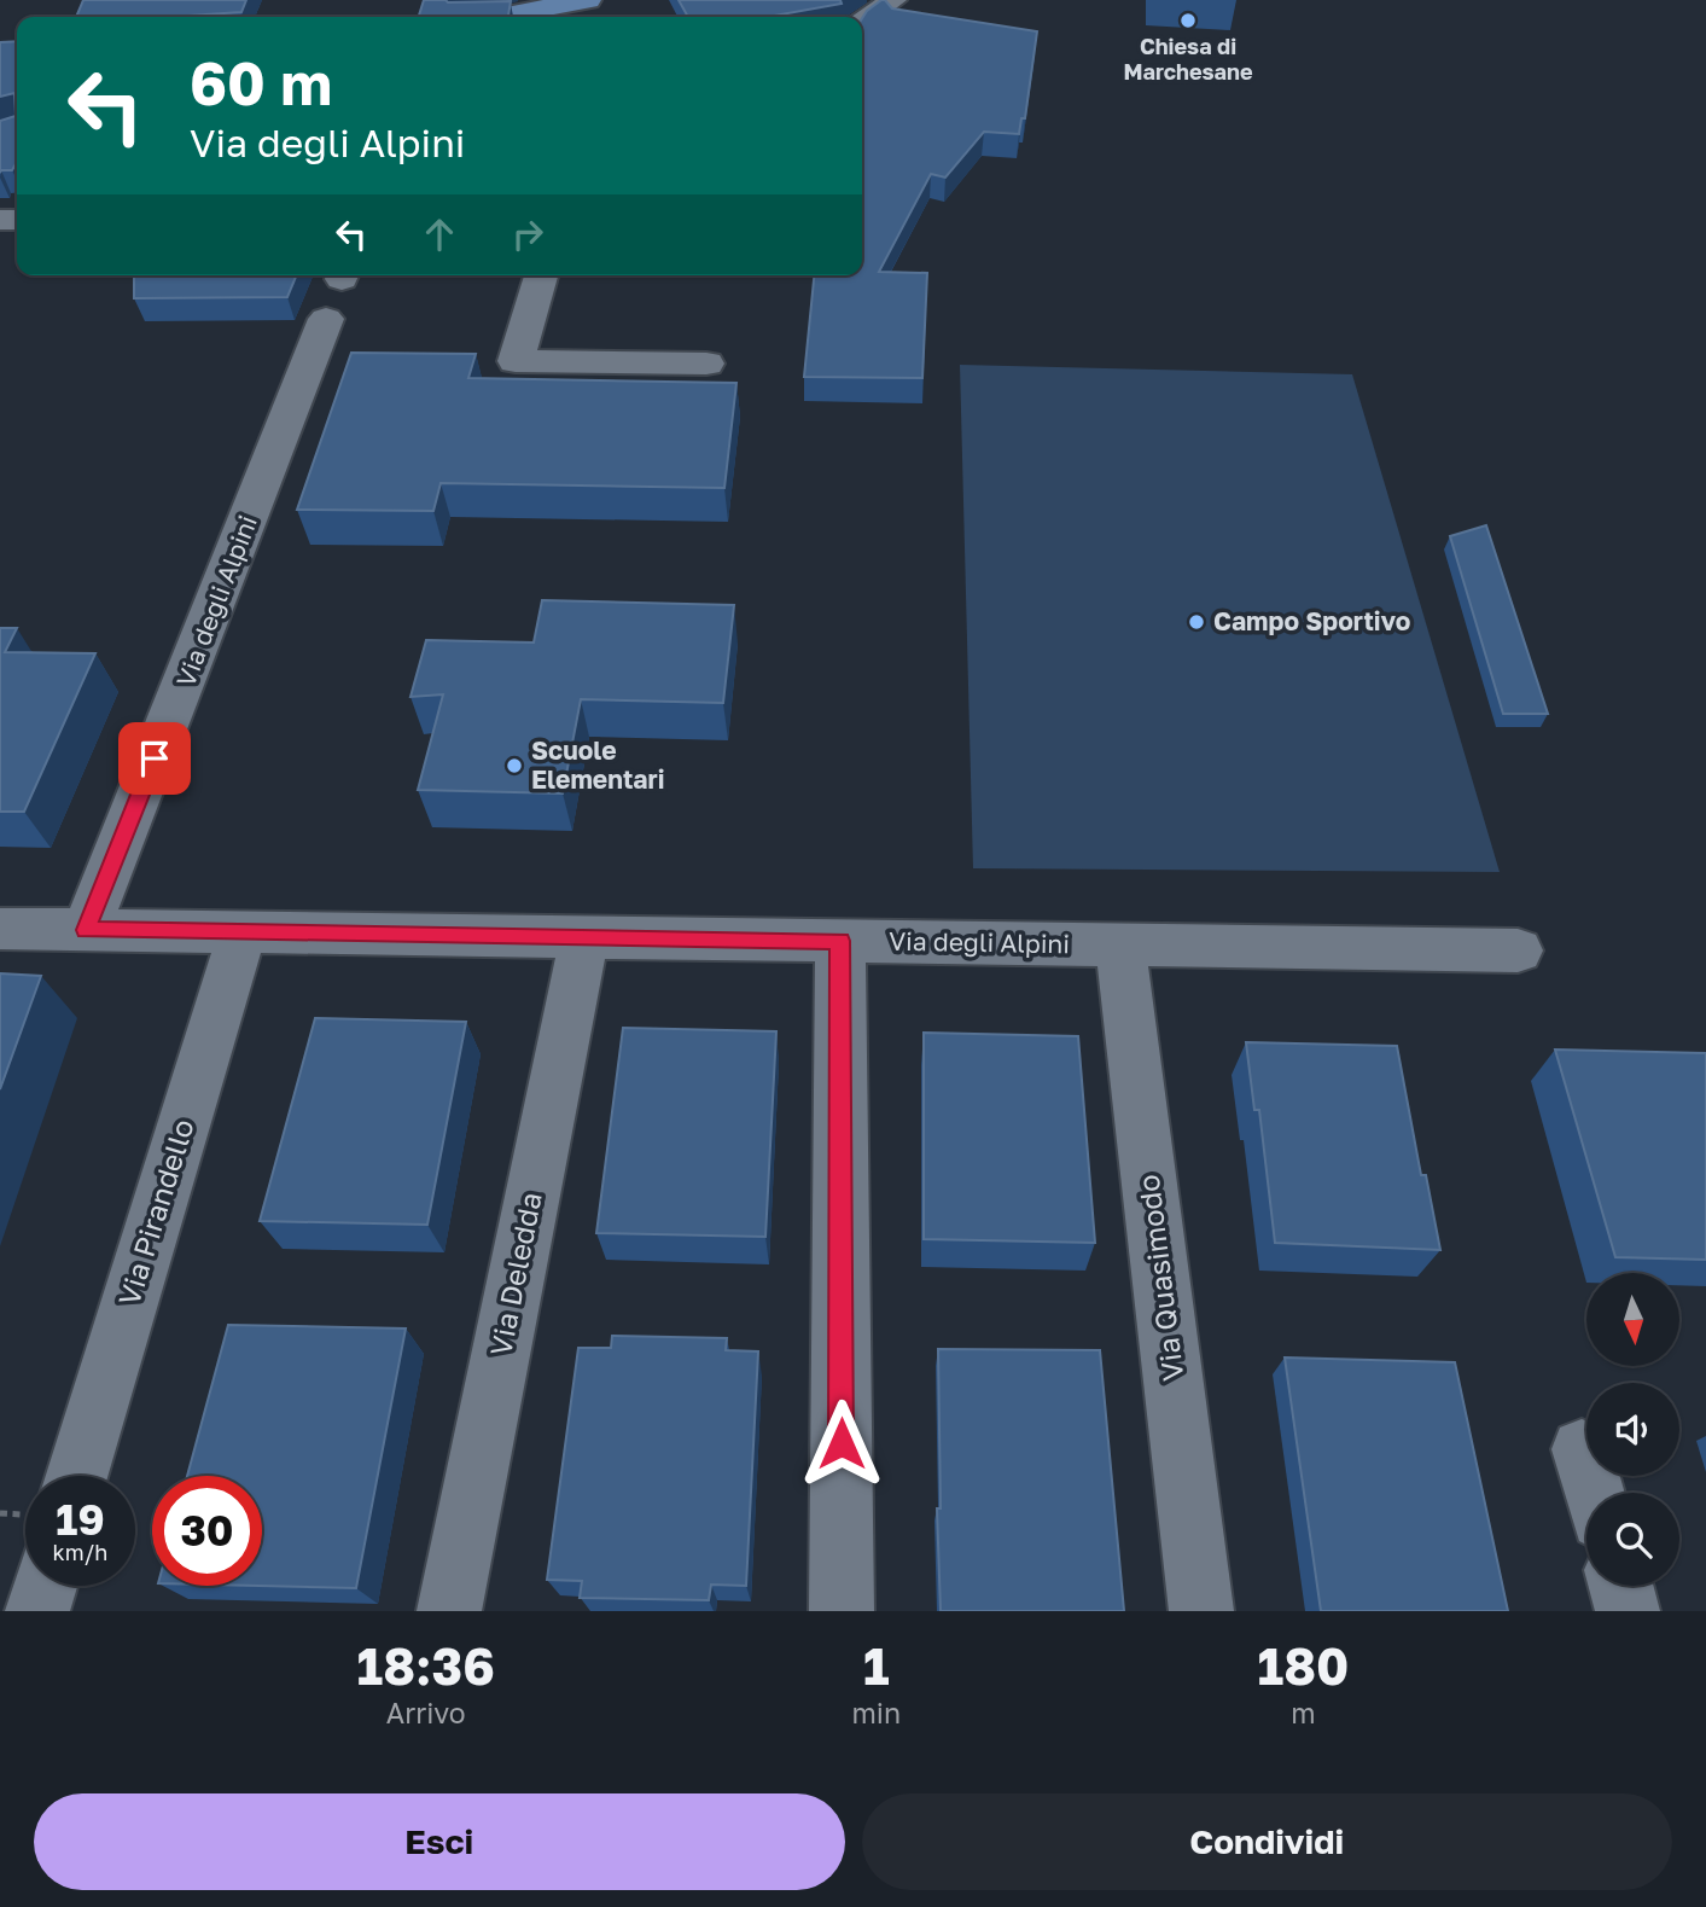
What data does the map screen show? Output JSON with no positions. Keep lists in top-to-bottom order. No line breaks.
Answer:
{"streets":{"street":["Via degli Alpini","Via Pirandello","Via Deledda","Via Quasimodo"]},"crossings":[["Via degli Alpini","Via Pirandello"],["Via degli Alpini","Via Deledda"],["Via degli Alpini","Via Quasimodo"]],"places":["Chiesa di Marchesane","Campo Sportivo","Scuole Elementari"],"north":"bottom","page":{"turn":["60 m","Via degli Alpini"],"speed":"19 km/h","limit":"30","eta":["18:36","Arrivo","1","min","180","m"],"buttons":["Esci","Condividi"]}}
